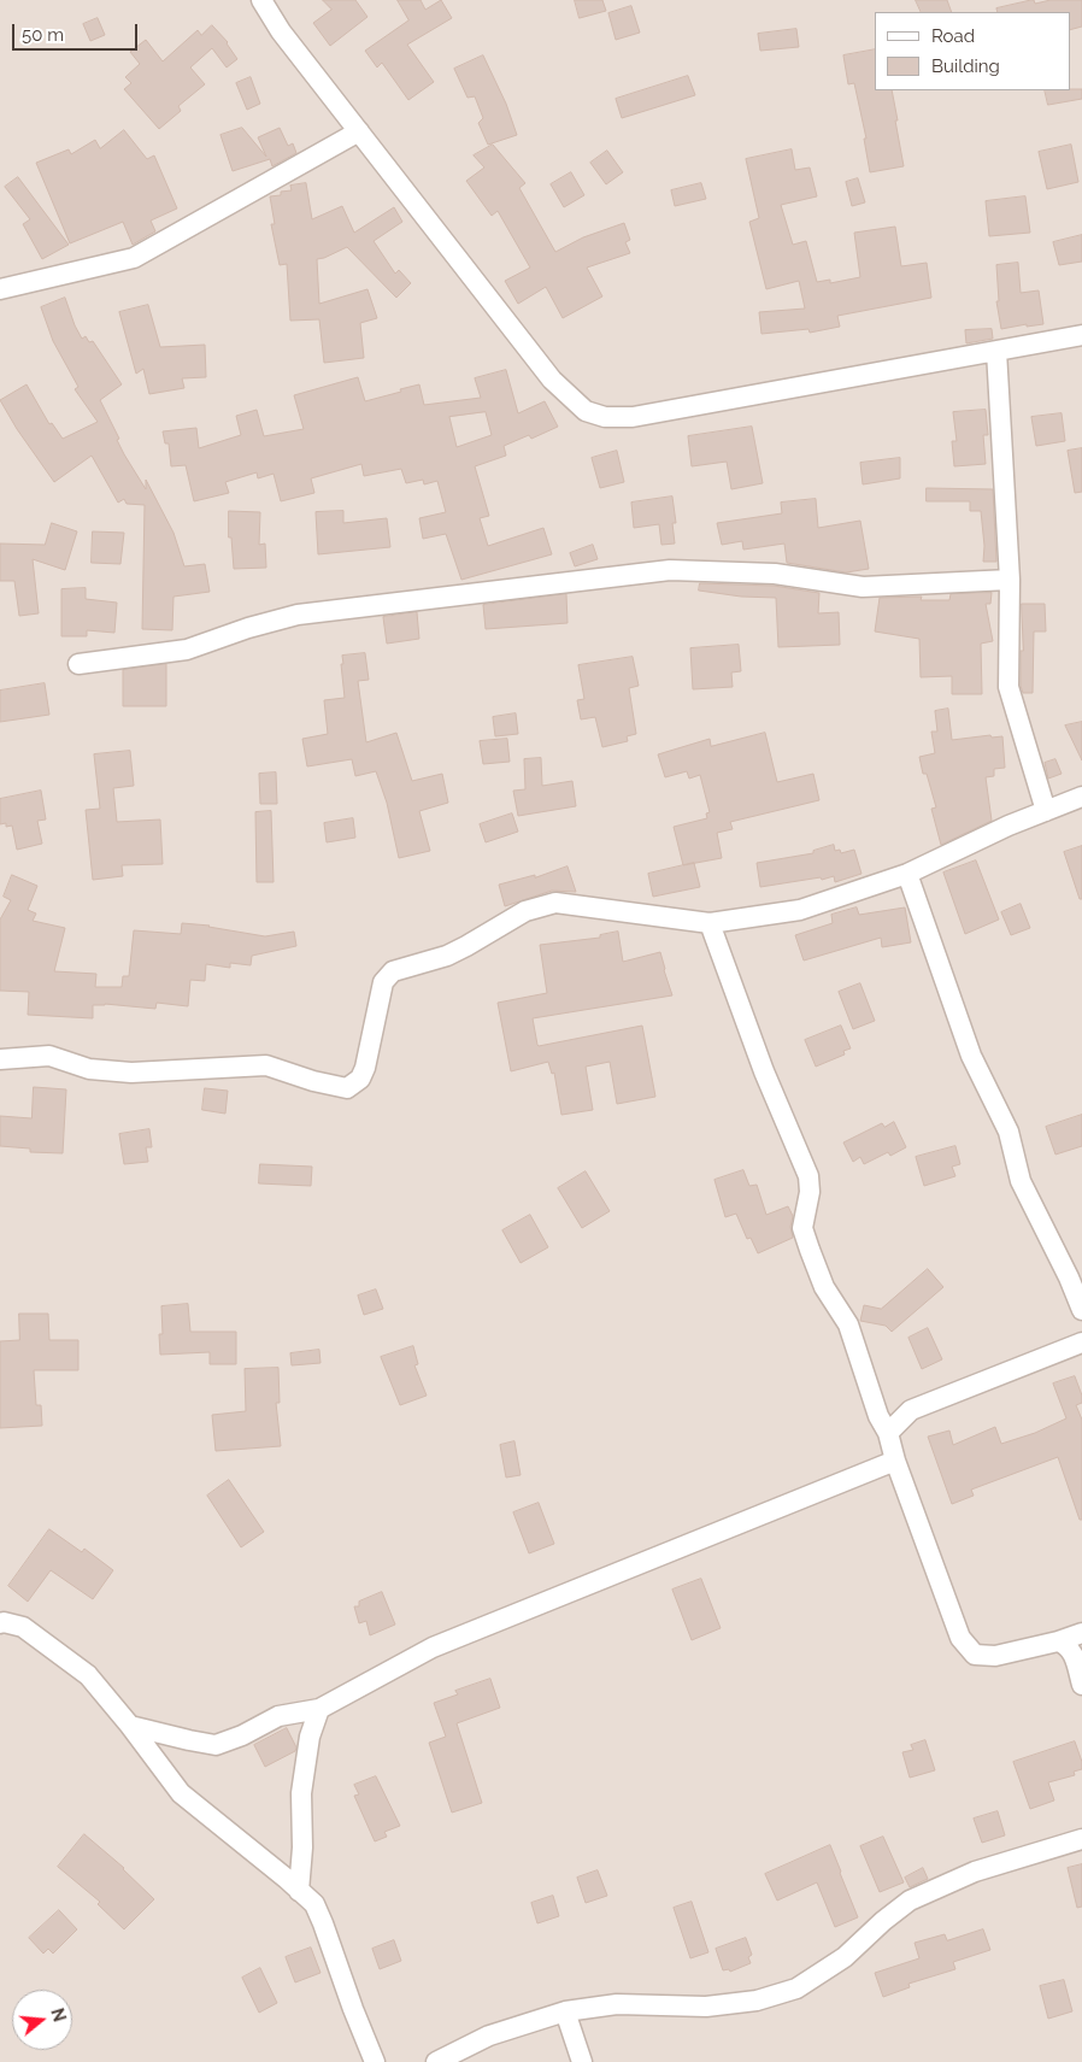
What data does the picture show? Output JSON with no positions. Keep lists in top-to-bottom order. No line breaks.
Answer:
{"legend":["Road","Building"],"scale_bar":"50 m","north":"right"}
